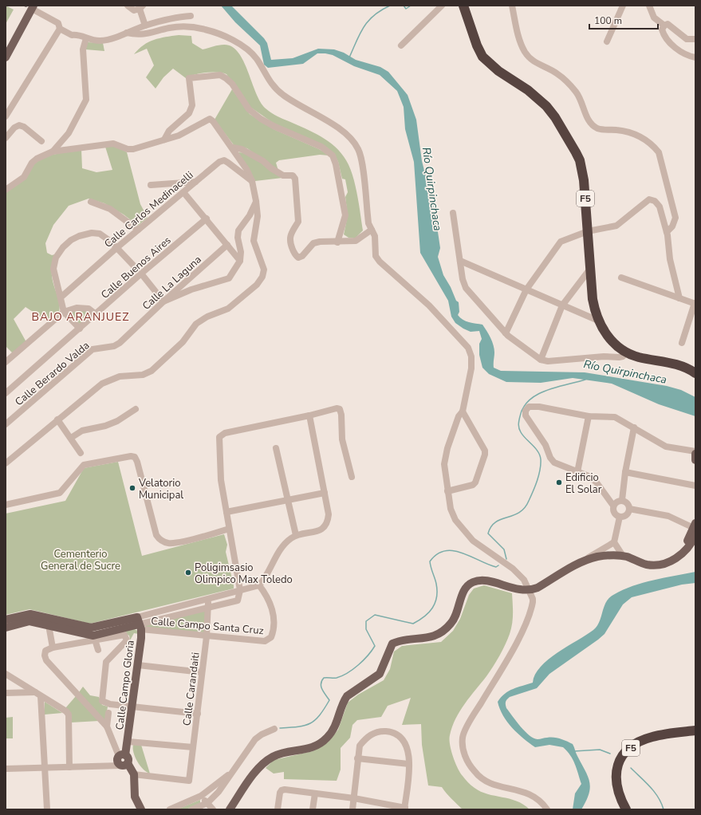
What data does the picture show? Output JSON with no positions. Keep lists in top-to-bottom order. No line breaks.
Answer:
{"streets":{"highway":["F5"],"main road":["Calle Campo Gloria"],"street":["Calle Carlos Medinacelli","Calle Buenos Aires","Calle La Laguna","Calle Berardo Valda","Calle Campo Santa Cruz","Calle Carandaiti"]},"crossings":[["Calle La Laguna","Calle Berardo Valda"],["Calle Campo Santa Cruz","Calle Campo Gloria"],["Calle Campo Santa Cruz","Calle Carandaiti"]],"districts":["BAJO ARANJUEZ"],"water":["Río Quirpinchaca"],"parks":["Cementerio General de Sucre"],"places":["Edificio El Solar","Velatorio Municipal","Poligimsasio Olimpico Max Toledo"],"scale_bar":"100 m"}
